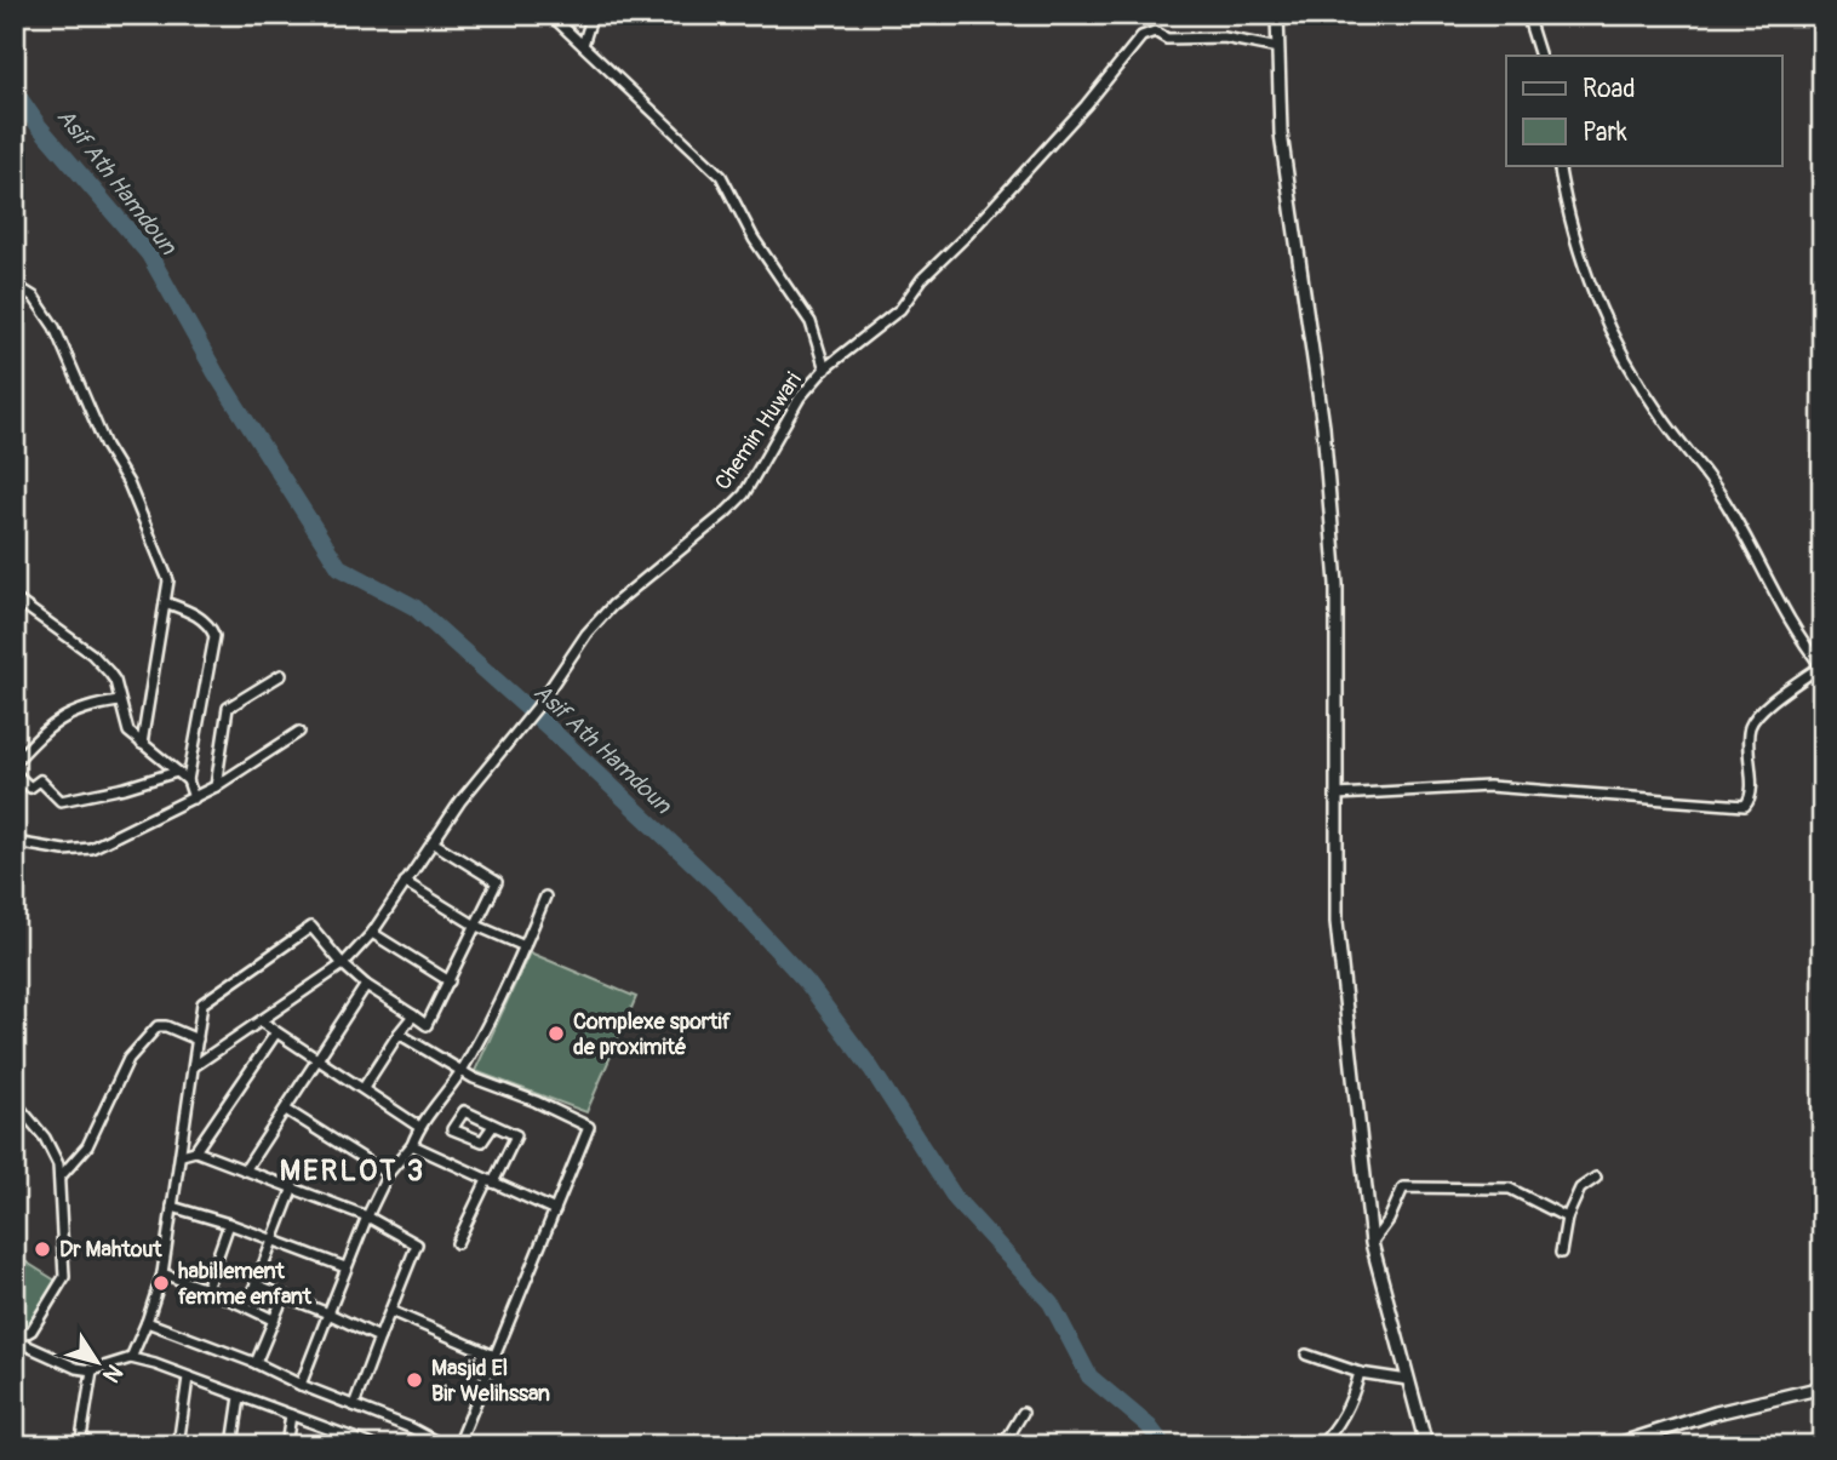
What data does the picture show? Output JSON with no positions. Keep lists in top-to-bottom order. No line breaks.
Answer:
{"streets":{"street":["Chemin Huwari"]},"districts":["MERLOT 3"],"water":["Asif Ath Hamdoun"],"places":["Complexe sportif de proximité","Dr Mahtout","habillement femme enfant","Masjid El Bir Welihssan"],"legend":["Road","Park"],"north":"bottom right"}
